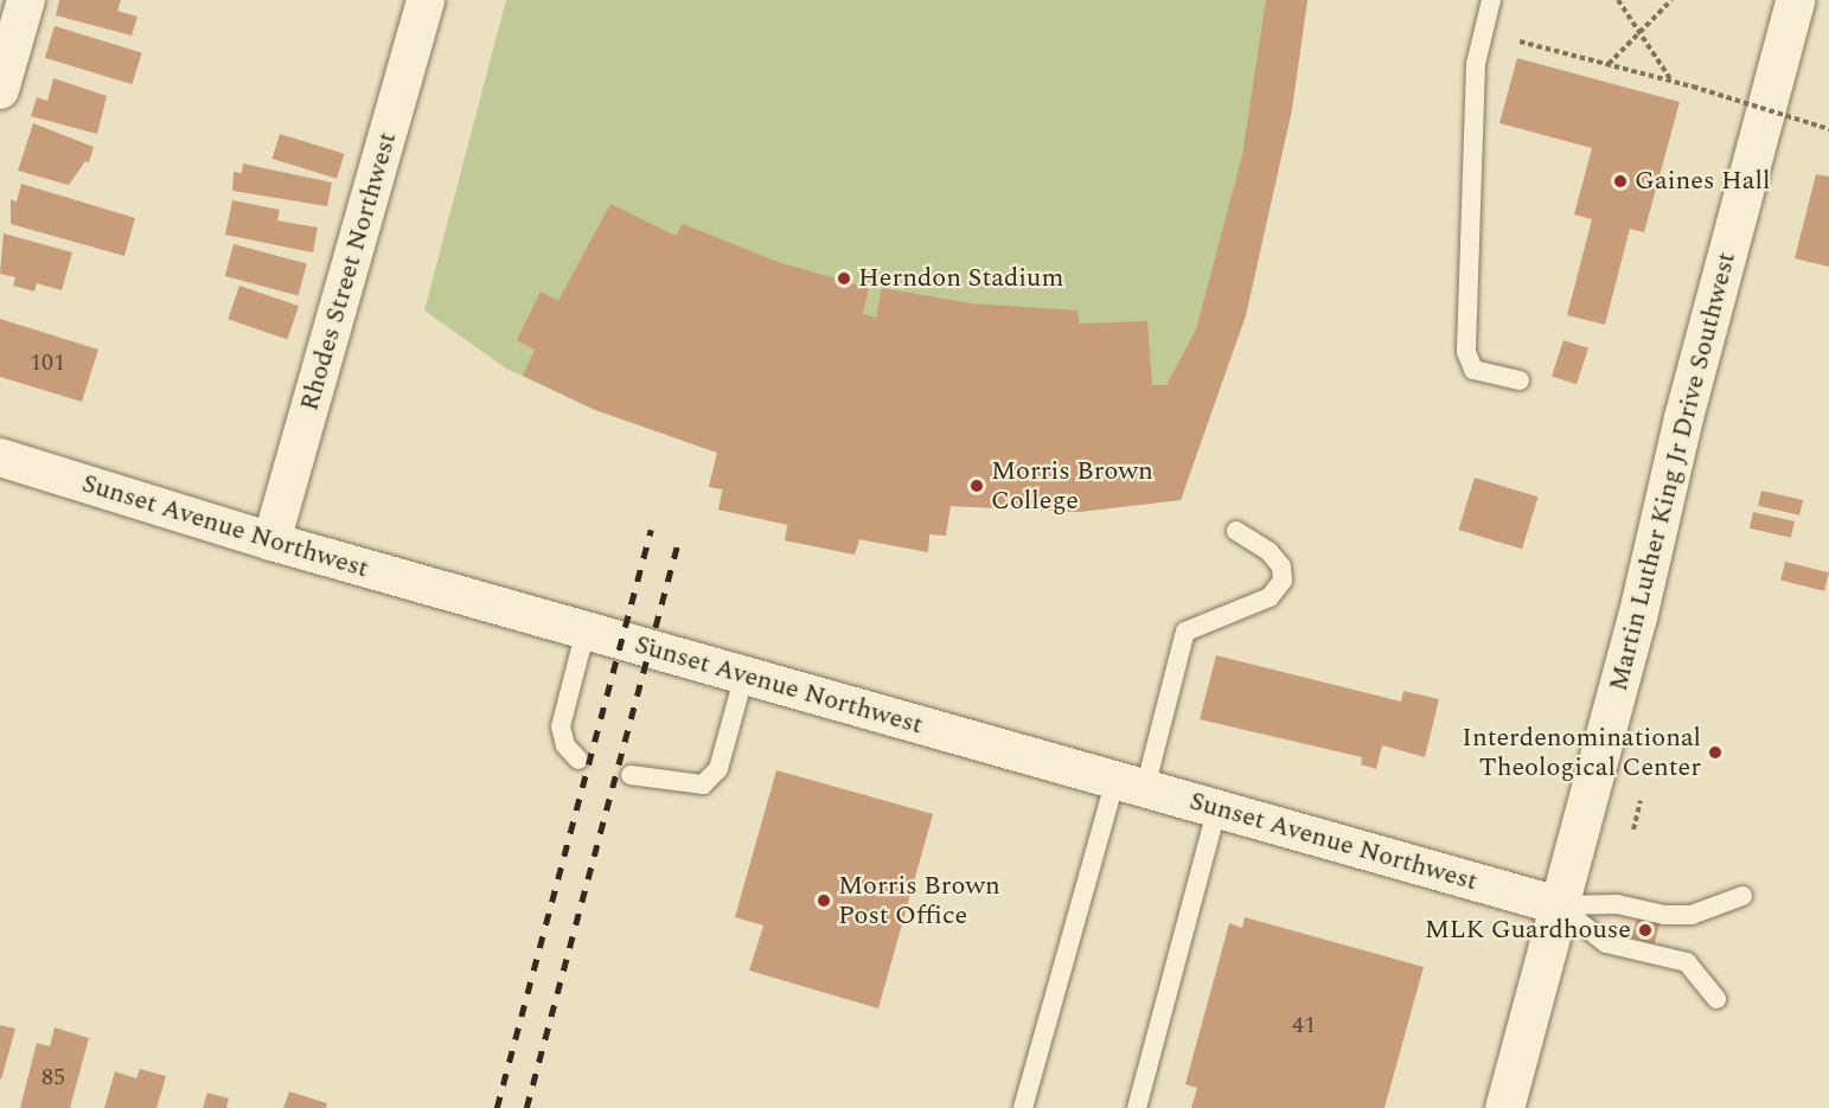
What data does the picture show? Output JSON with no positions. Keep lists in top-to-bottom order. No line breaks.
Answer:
{"streets":{"main road":["Martin Luther King Jr Drive Southwest"],"street":["Rhodes Street Northwest","Sunset Avenue Northwest"]},"crossings":[["Rhodes Street Northwest","Sunset Avenue Northwest"],["Martin Luther King Jr Drive Southwest","Sunset Avenue Northwest"]],"places":["Gaines Hall","Herndon Stadium","Morris Brown College","Interdenominational Theological Center","Morris Brown Post Office","MLK Guardhouse"],"house_numbers":["101","41","85"]}
